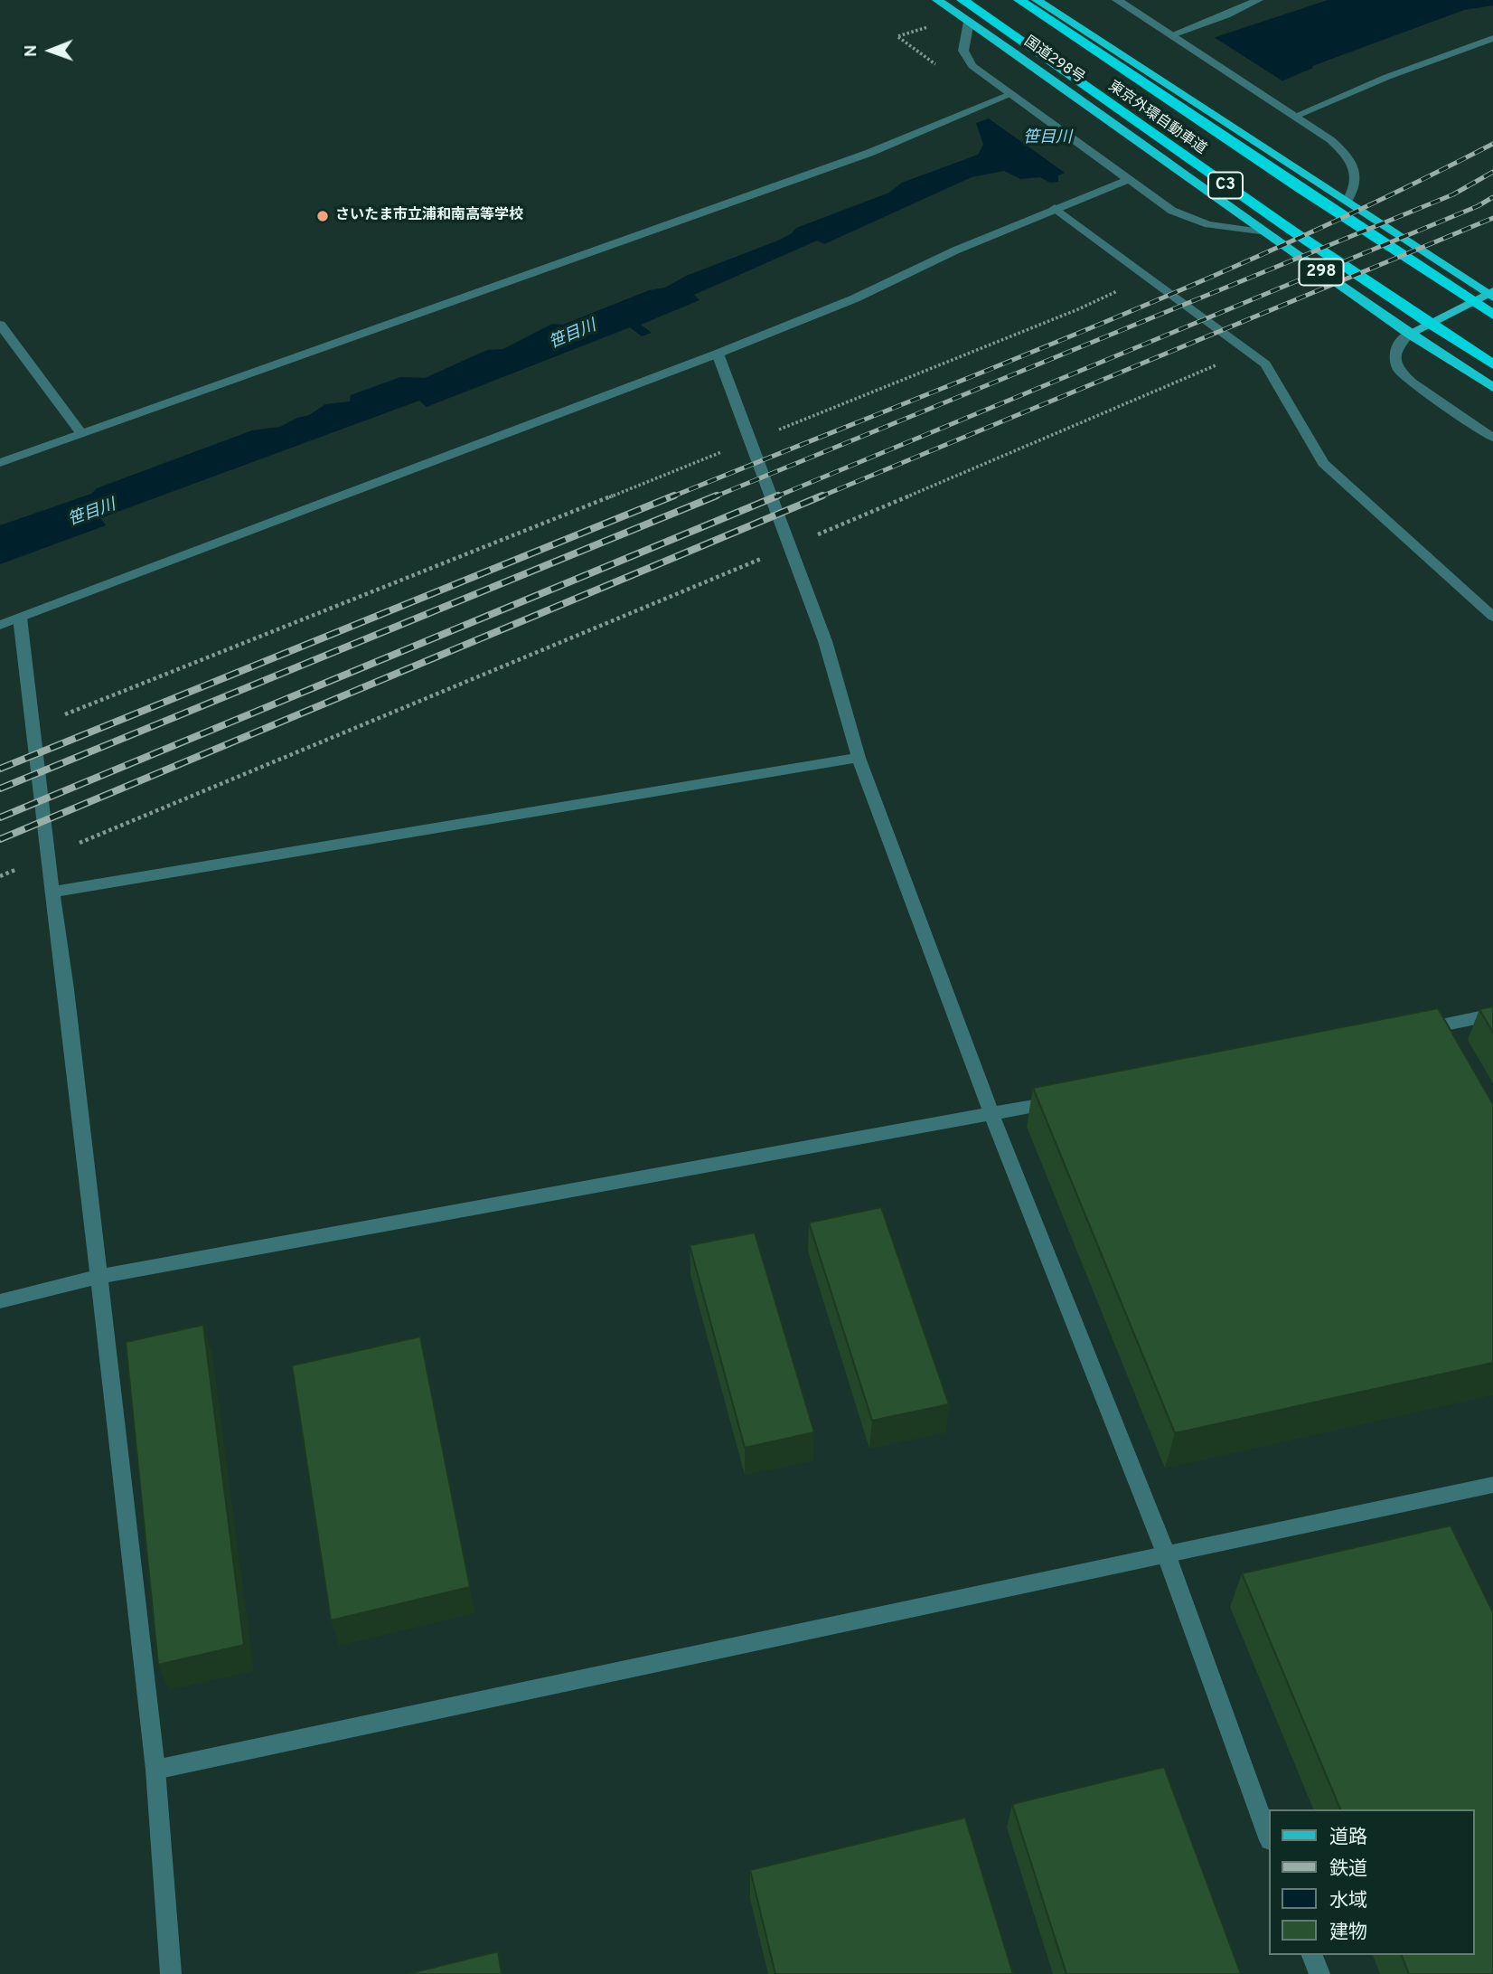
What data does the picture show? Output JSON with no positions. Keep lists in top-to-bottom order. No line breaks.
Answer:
{"streets":{"highway":["国道298号","東京外環自動車道","C3","298"]},"water":["笹目川"],"places":["さいたま市立浦和南高等学校"],"legend":["道路","鉄道","水域","建物"],"north":"left"}
